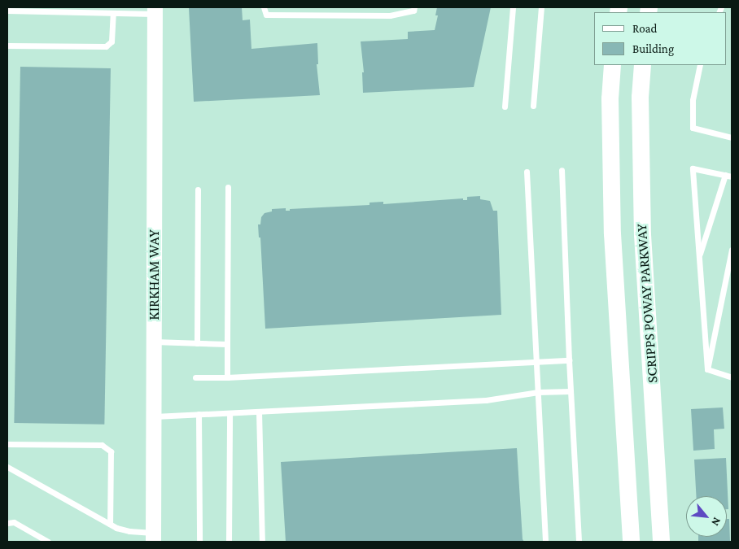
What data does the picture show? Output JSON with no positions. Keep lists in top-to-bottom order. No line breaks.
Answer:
{"streets":{"main road":["KIRKHAM WAY","SCRIPPS POWAY PARKWAY"]},"legend":["Road","Building"],"north":"bottom right"}
